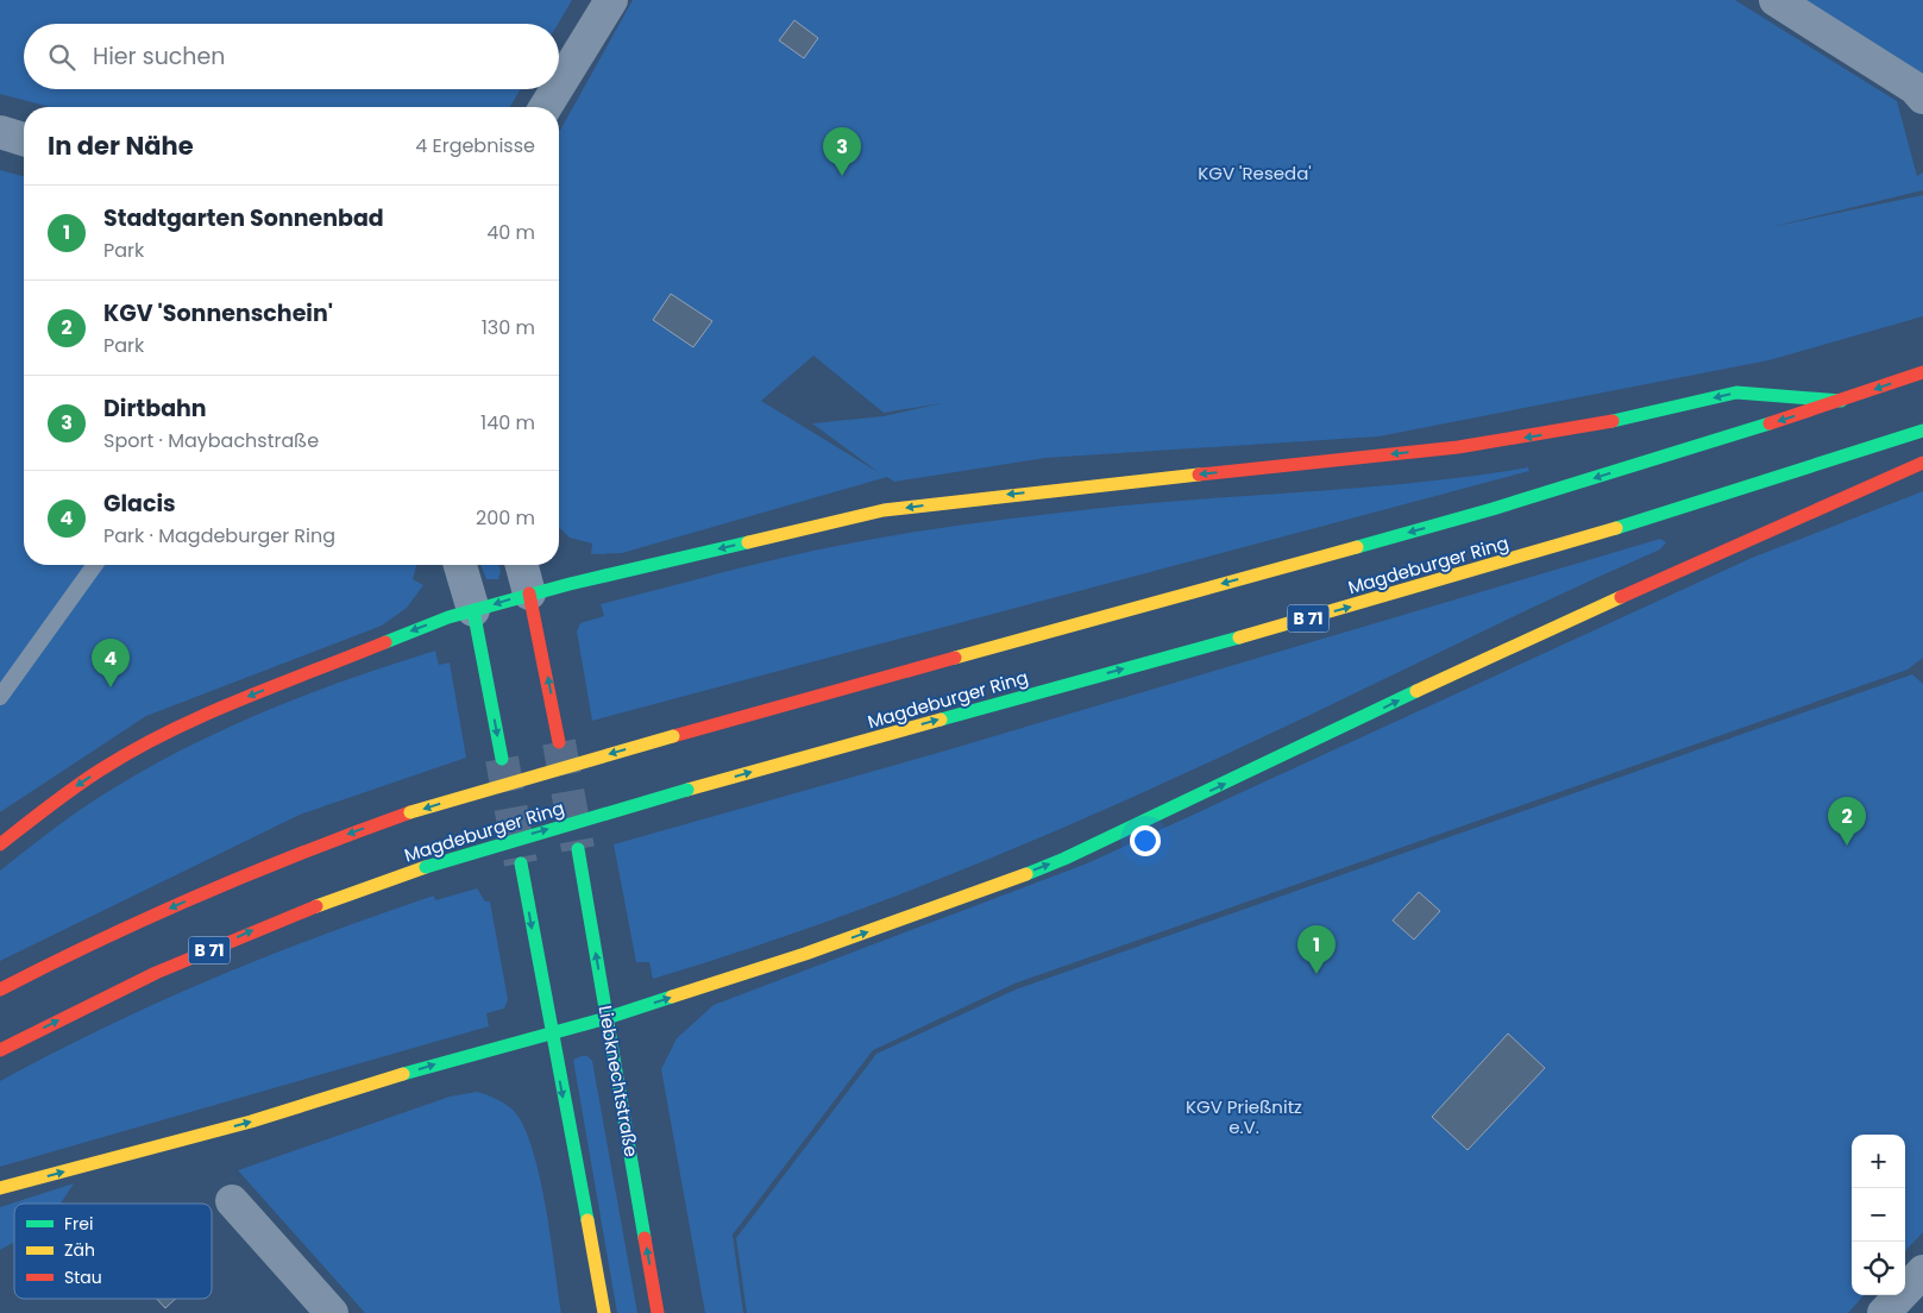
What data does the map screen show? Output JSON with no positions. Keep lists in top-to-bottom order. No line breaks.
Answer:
{"streets":{"main road":["Magdeburger Ring","B 71","Liebknechtstraße"]},"parks":["KGV 'Reseda'","KGV Prießnitz e.V."],"legend":["Frei","Zäh","Stau"],"page":{"search":"Hier suchen","heading":["In der Nähe","4 Ergebnisse"],"pins":["3","4","2","1"],"list":[{"mark":"1","name":"Stadtgarten Sonnenbad","note":"Park","value":"40 m"},{"mark":"2","name":"KGV 'Sonnenschein'","note":"Park","value":"130 m"},{"mark":"3","name":"Dirtbahn","note":"Sport · Maybachstraße","value":"140 m"},{"mark":"4","name":"Glacis","note":"Park · Magdeburger Ring","value":"200 m"}],"map_buttons":["+","−"]}}
